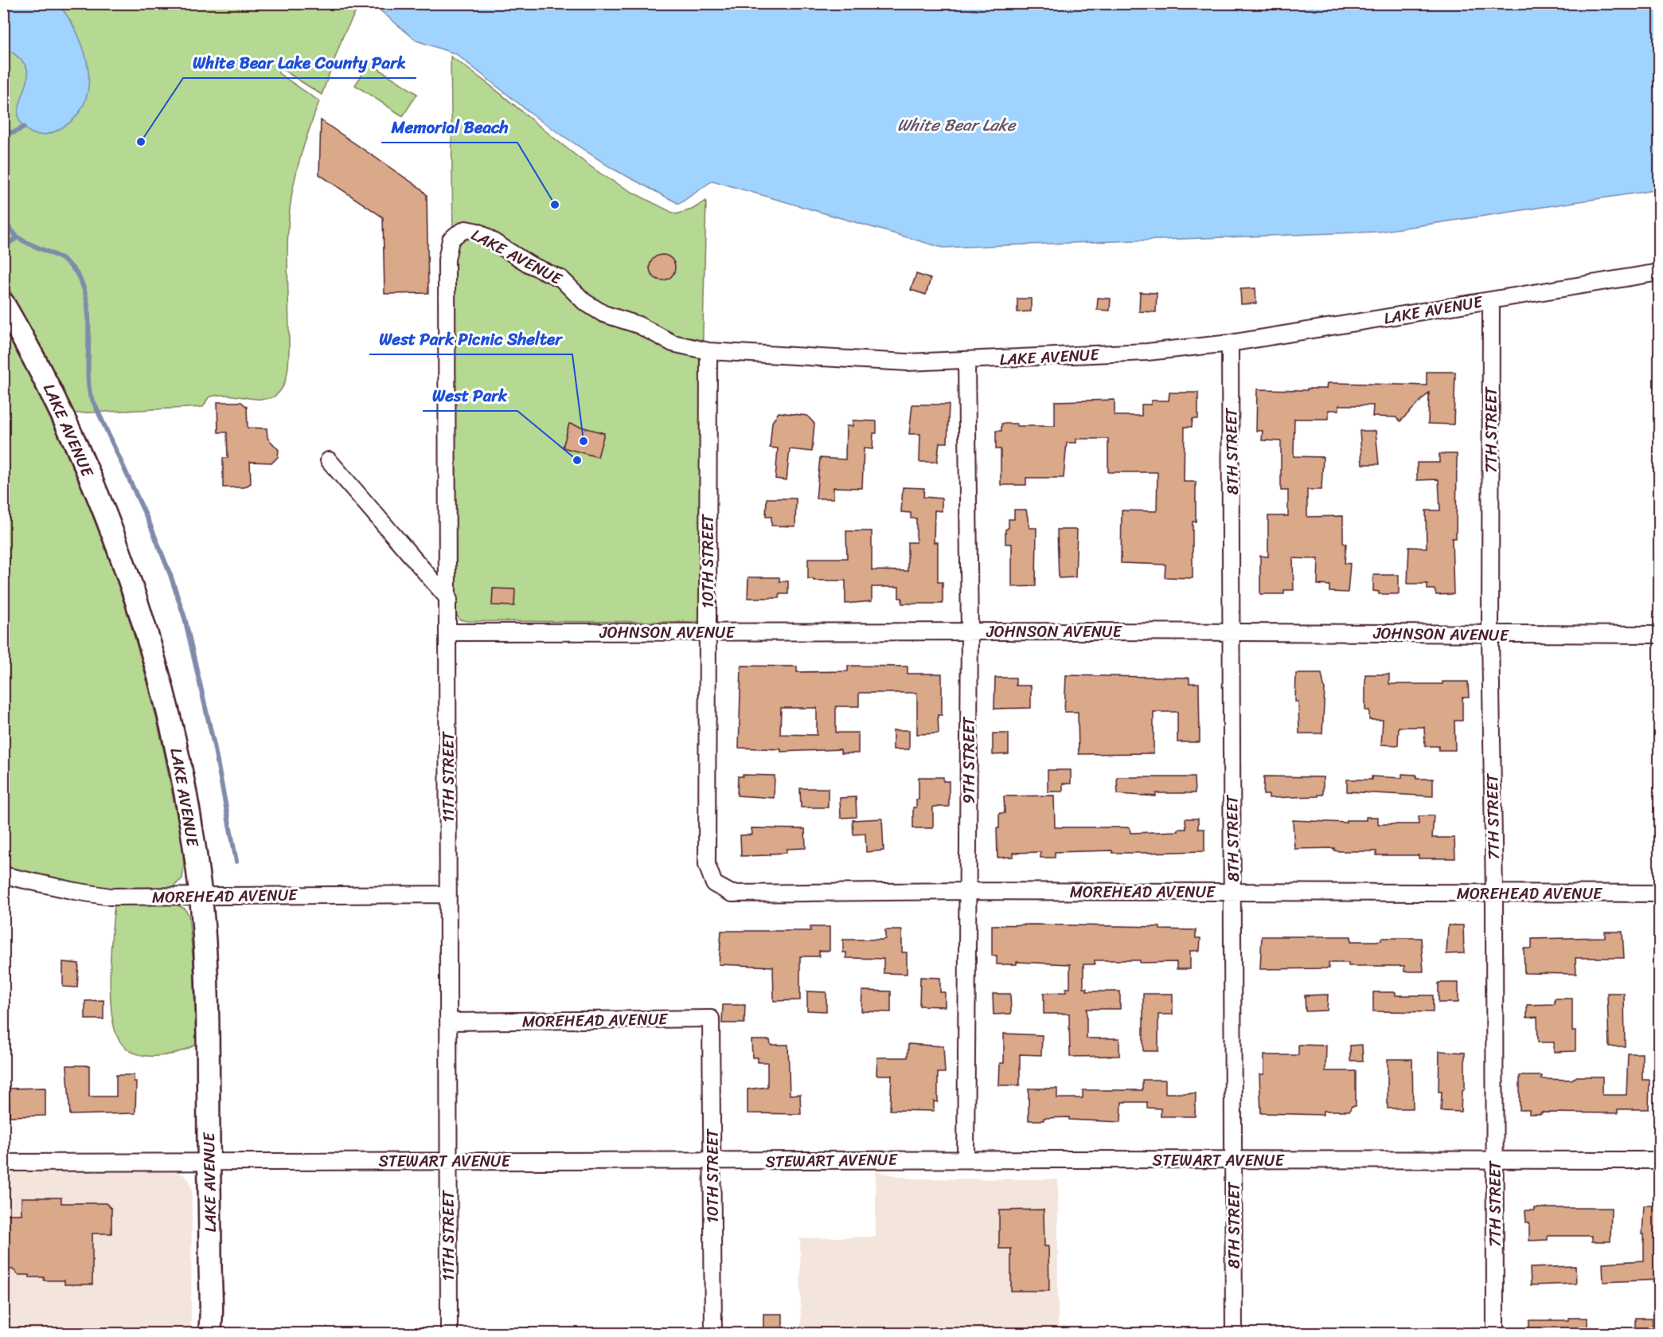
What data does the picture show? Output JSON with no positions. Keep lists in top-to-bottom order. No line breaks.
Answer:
{"streets":{"main road":["LAKE AVENUE"],"street":["7TH STREET","8TH STREET","10TH STREET","JOHNSON AVENUE","9TH STREET","11TH STREET","MOREHEAD AVENUE","STEWART AVENUE"]},"crossings":[["LAKE AVENUE","7TH STREET"],["LAKE AVENUE","8TH STREET"],["LAKE AVENUE","10TH STREET"],["LAKE AVENUE","9TH STREET"],["LAKE AVENUE","11TH STREET"],["LAKE AVENUE","MOREHEAD AVENUE"],["LAKE AVENUE","STEWART AVENUE"],["7TH STREET","JOHNSON AVENUE"],["7TH STREET","MOREHEAD AVENUE"],["7TH STREET","STEWART AVENUE"],["8TH STREET","JOHNSON AVENUE"],["8TH STREET","MOREHEAD AVENUE"],["8TH STREET","STEWART AVENUE"],["10TH STREET","JOHNSON AVENUE"],["10TH STREET","MOREHEAD AVENUE"],["10TH STREET","STEWART AVENUE"],["JOHNSON AVENUE","9TH STREET"],["JOHNSON AVENUE","11TH STREET"],["9TH STREET","MOREHEAD AVENUE"],["9TH STREET","STEWART AVENUE"],["11TH STREET","MOREHEAD AVENUE"],["11TH STREET","STEWART AVENUE"]],"water":["White Bear Lake"],"places":["White Bear Lake County Park","Memorial Beach","West Park Picnic Shelter","West Park"]}
